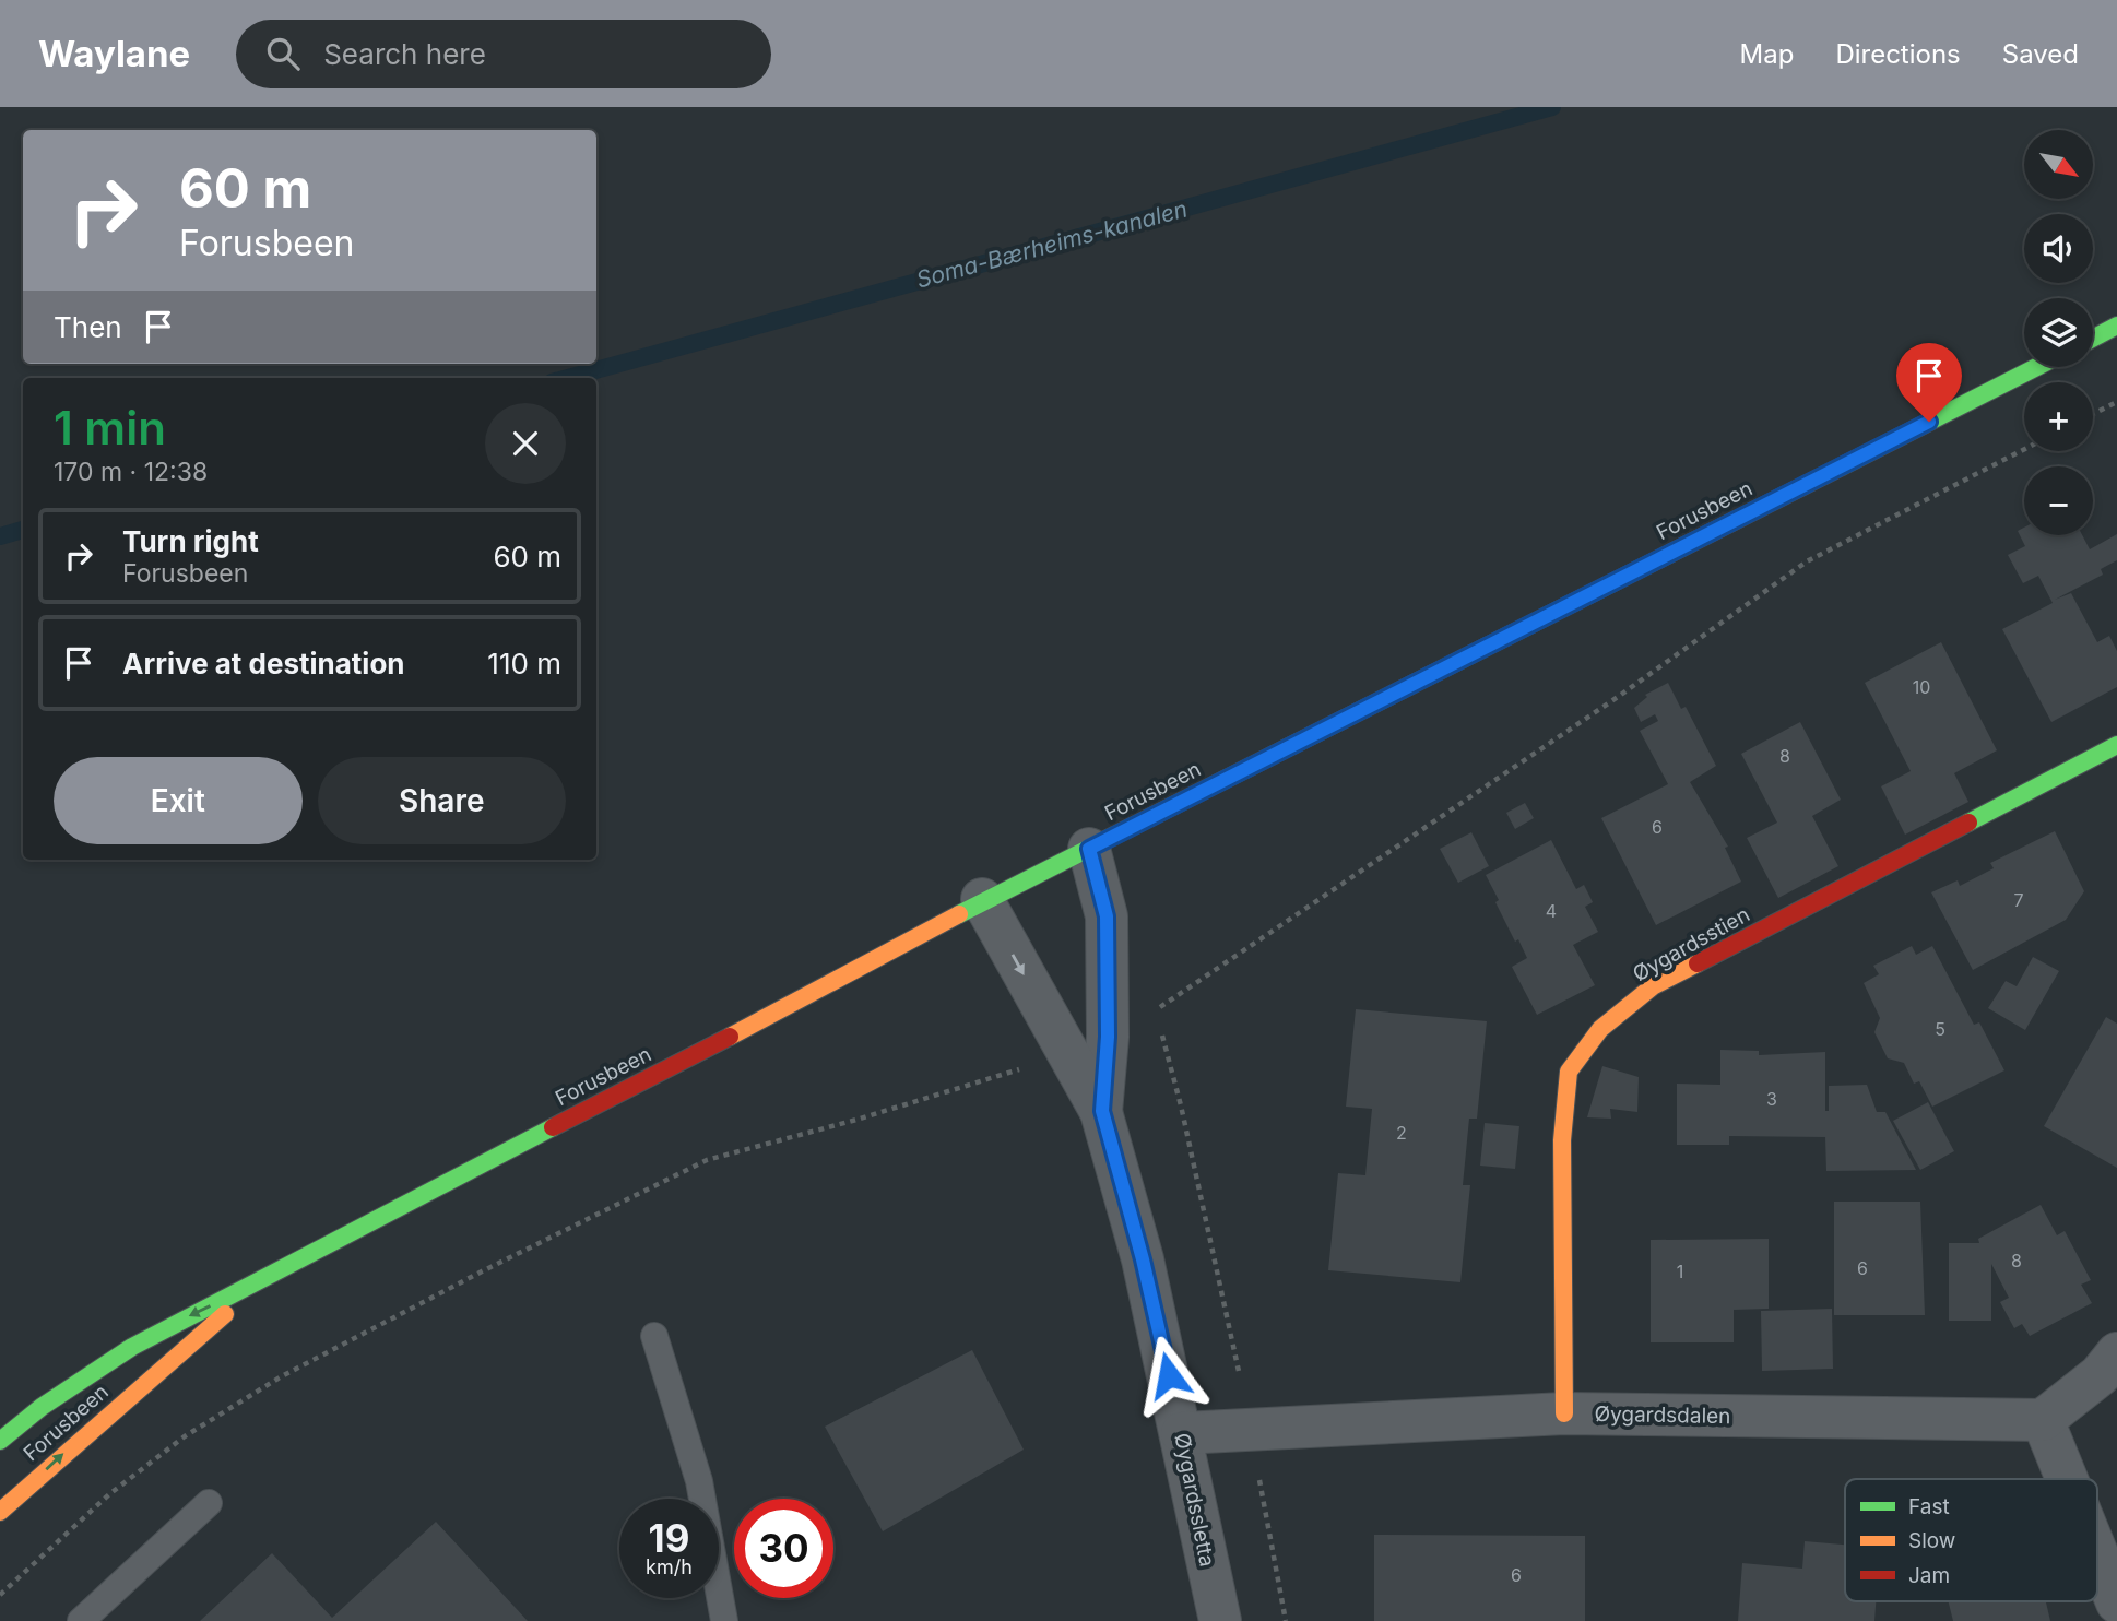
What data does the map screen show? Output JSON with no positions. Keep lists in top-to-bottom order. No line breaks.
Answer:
{"streets":{"main road":["Forusbeen","Øygardsstien"],"street":["Øygardsdalen","Øygardssletta"]},"crossings":[["Forusbeen","Øygardssletta"],["Øygardsstien","Øygardsdalen"],["Øygardsdalen","Øygardssletta"]],"water":["Soma-Bærheims-kanalen"],"house_numbers":["10","8","6","7","4","5","3","2","8","6","1","6"],"legend":["Fast","Slow","Jam"],"north":"bottom right","page":{"header":"Waylane","search":"Search here","nav":["Map","Directions","Saved"],"map_buttons":["+","−"],"turn":["60 m","Forusbeen"],"then":"Then","heading":["1 min","170 m · 12:38"],"list":[{"name":"Turn right","note":"Forusbeen","value":"60 m"},{"name":"Arrive at destination","value":"110 m"}],"buttons":["Exit","Share"],"speed":"19 km/h","limit":"30"}}
